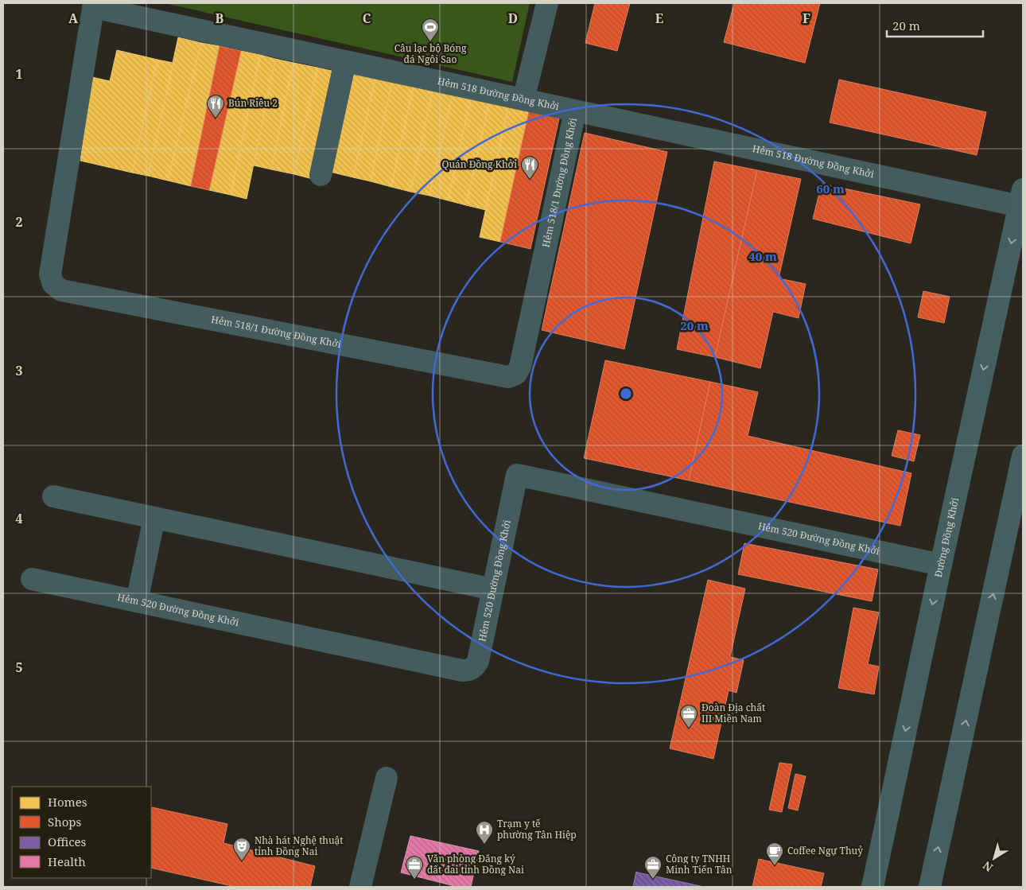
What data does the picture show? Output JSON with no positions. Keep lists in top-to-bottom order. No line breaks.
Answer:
{"streets":{"main road":["Đường Đồng Khởi"],"street":["Hẻm 518 Đường Đồng Khởi","Hẻm 518/1 Đường Đồng Khởi","Hẻm 520 Đường Đồng Khởi"]},"crossings":[["Hẻm 518 Đường Đồng Khởi","Hẻm 518/1 Đường Đồng Khởi"],["Hẻm 518 Đường Đồng Khởi","Đường Đồng Khởi"],["Hẻm 520 Đường Đồng Khởi","Đường Đồng Khởi"]],"places":{"sports":["Câu lạc bộ Bóng đá Ngôi Sao"],"restaurant":["Bún Riêu 2","Quán Đồng Khởi"],"office":["Đoàn Địa chất III Miền Nam","Văn phòng Đăng ký đất đai tỉnh Đồng Nai","Công ty TNHH Minh Tiến Tân"],"hospital":["Trạm y tế phường Tân Hiệp"],"theatre":["Nhà hát Nghệ thuật tỉnh Đồng Nai"],"cafe":["Coffee Ngự Thuỷ"]},"legend":["Homes","Shops","Offices","Health"],"scale_bar":"20 m","north":"bottom left","grid":{"columns":["A","B","C","D","E","F"],"rows":["1","2","3","4","5"]},"rings":["60 m","40 m","20 m"]}
